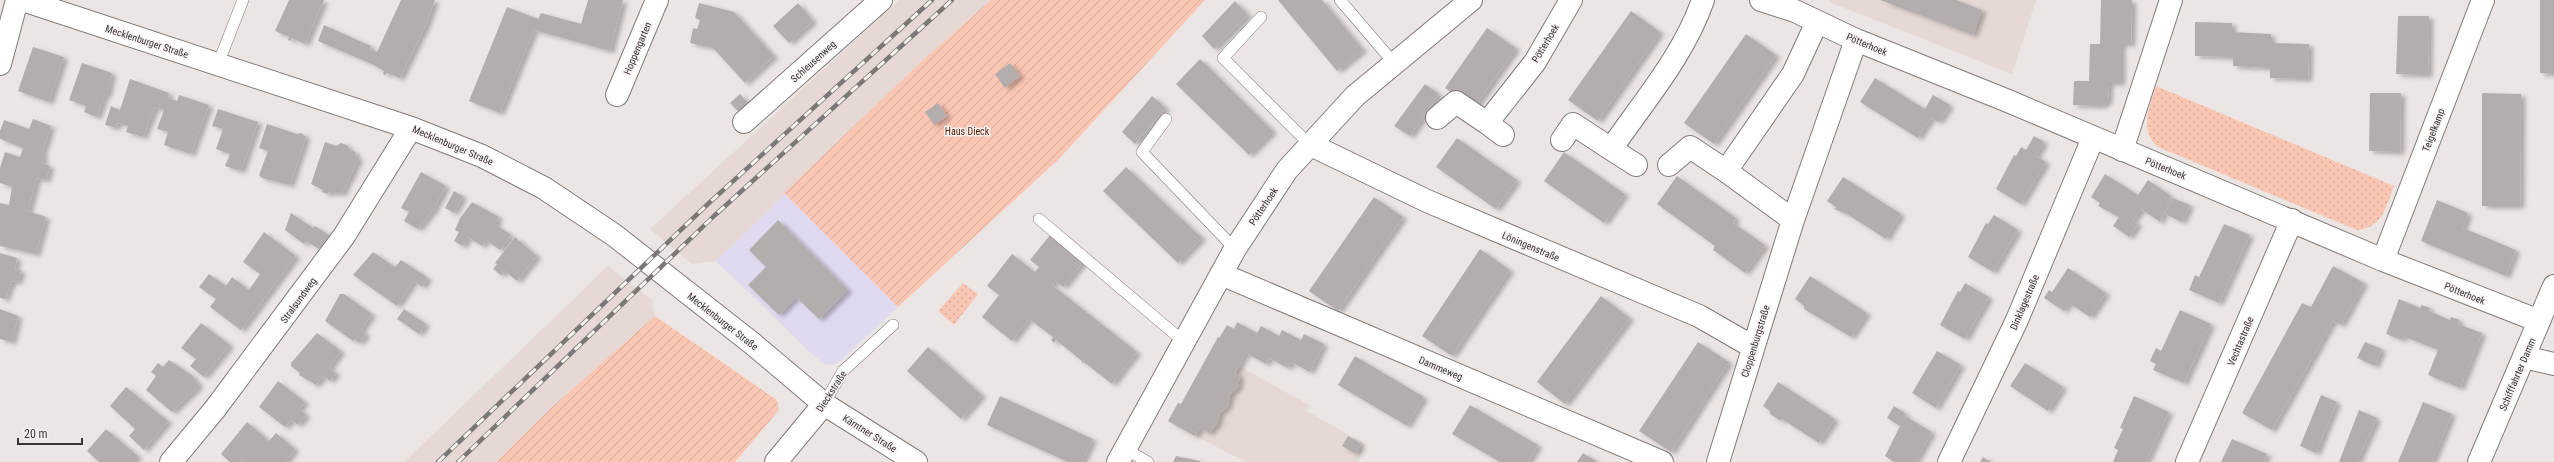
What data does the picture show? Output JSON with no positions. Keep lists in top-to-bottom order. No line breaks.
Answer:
{"streets":{"street":["Mecklenburger Straße","Pötterhoek","Hoppengarten","Schleusenweg","Teigelkamp","Löningenstraße","Stralsundweg","Dinklagestraße","Cloppenburgstraße","Vechtastraße","Dammeweg","Schifffahrter Damm","Dieckstraße","Kärntner Straße"]},"crossings":[["Mecklenburger Straße","Stralsundweg"],["Mecklenburger Straße","Dieckstraße"],["Mecklenburger Straße","Kärntner Straße"],["Pötterhoek","Teigelkamp"],["Pötterhoek","Löningenstraße"],["Pötterhoek","Dinklagestraße"],["Pötterhoek","Cloppenburgstraße"],["Pötterhoek","Vechtastraße"],["Pötterhoek","Dammeweg"],["Pötterhoek","Schifffahrter Damm"],["Löningenstraße","Cloppenburgstraße"],["Dieckstraße","Kärntner Straße"]],"parks":["Haus Dieck"],"scale_bar":"20 m"}
